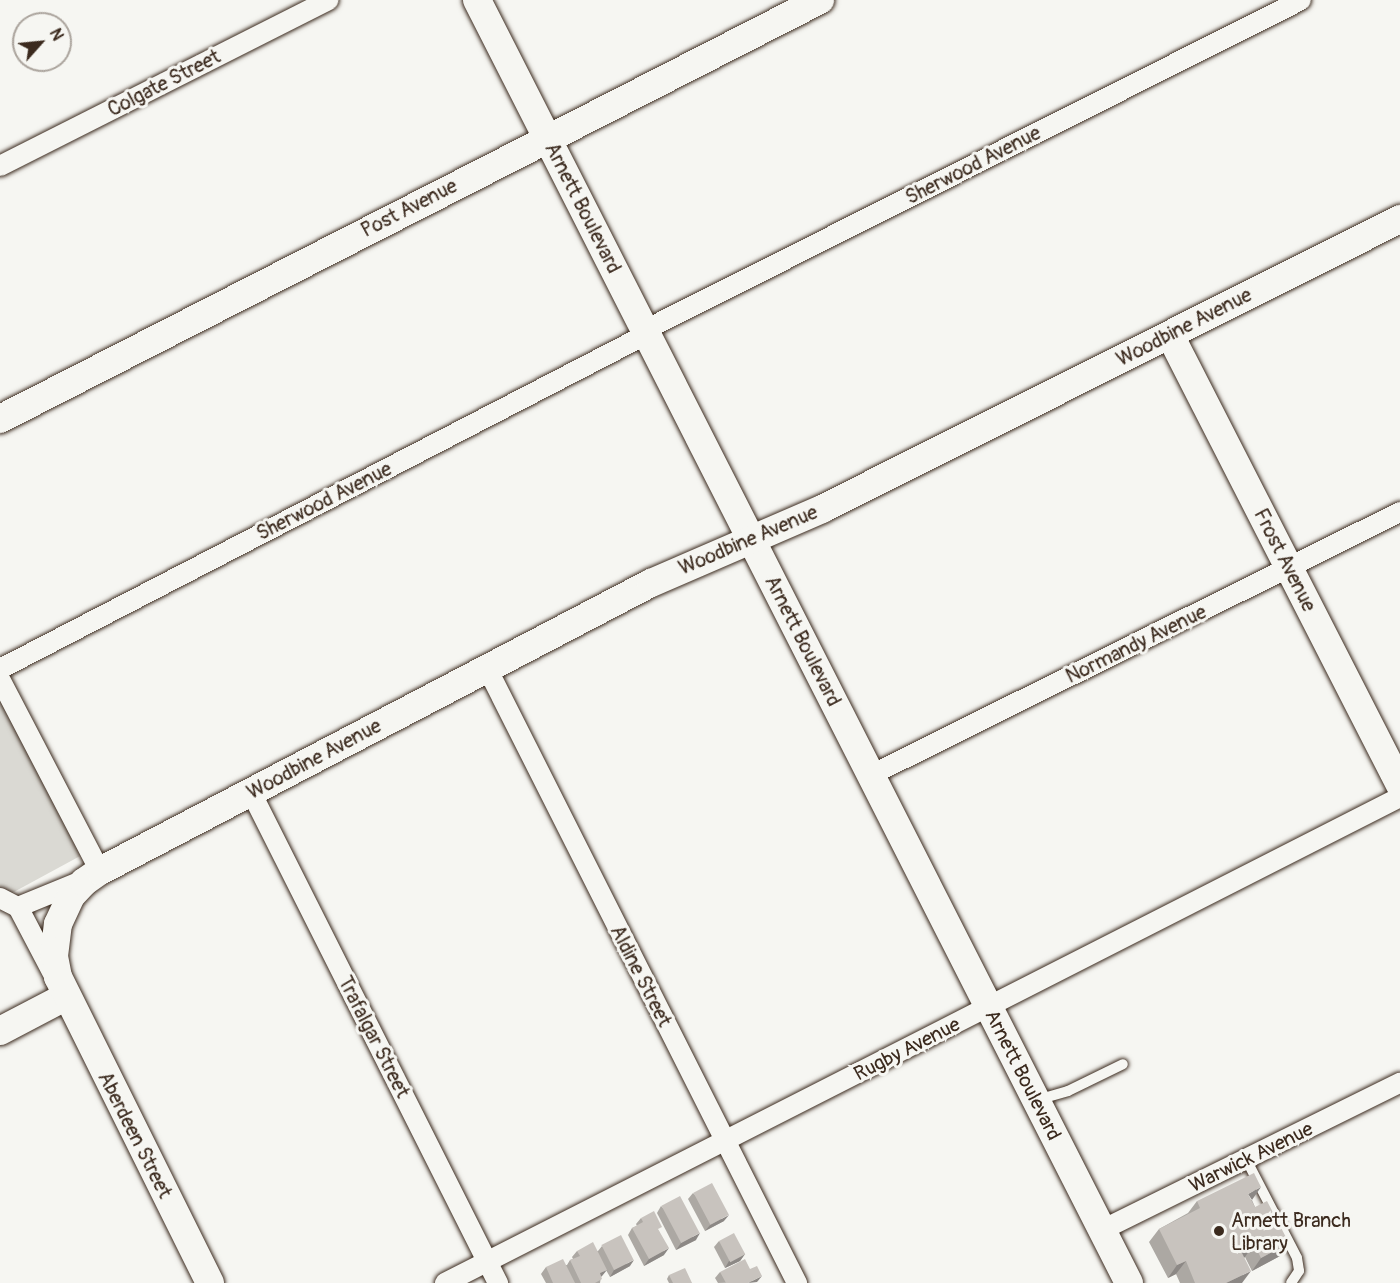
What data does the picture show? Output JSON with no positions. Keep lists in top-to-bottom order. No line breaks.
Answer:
{"streets":{"street":["Colgate Street","Sherwood Avenue","Post Avenue","Arnett Boulevard","Woodbine Avenue","Frost Avenue","Normandy Avenue","Aldine Street","Trafalgar Street","Rugby Avenue","Aberdeen Street","Warwick Avenue"]},"crossings":[["Sherwood Avenue","Arnett Boulevard"],["Post Avenue","Arnett Boulevard"],["Arnett Boulevard","Woodbine Avenue"],["Arnett Boulevard","Normandy Avenue"],["Arnett Boulevard","Rugby Avenue"],["Arnett Boulevard","Warwick Avenue"],["Woodbine Avenue","Frost Avenue"],["Woodbine Avenue","Aldine Street"],["Woodbine Avenue","Trafalgar Street"],["Woodbine Avenue","Aberdeen Street"],["Frost Avenue","Normandy Avenue"],["Aldine Street","Rugby Avenue"],["Trafalgar Street","Rugby Avenue"]],"places":["Arnett Branch Library"],"north":"top right"}
